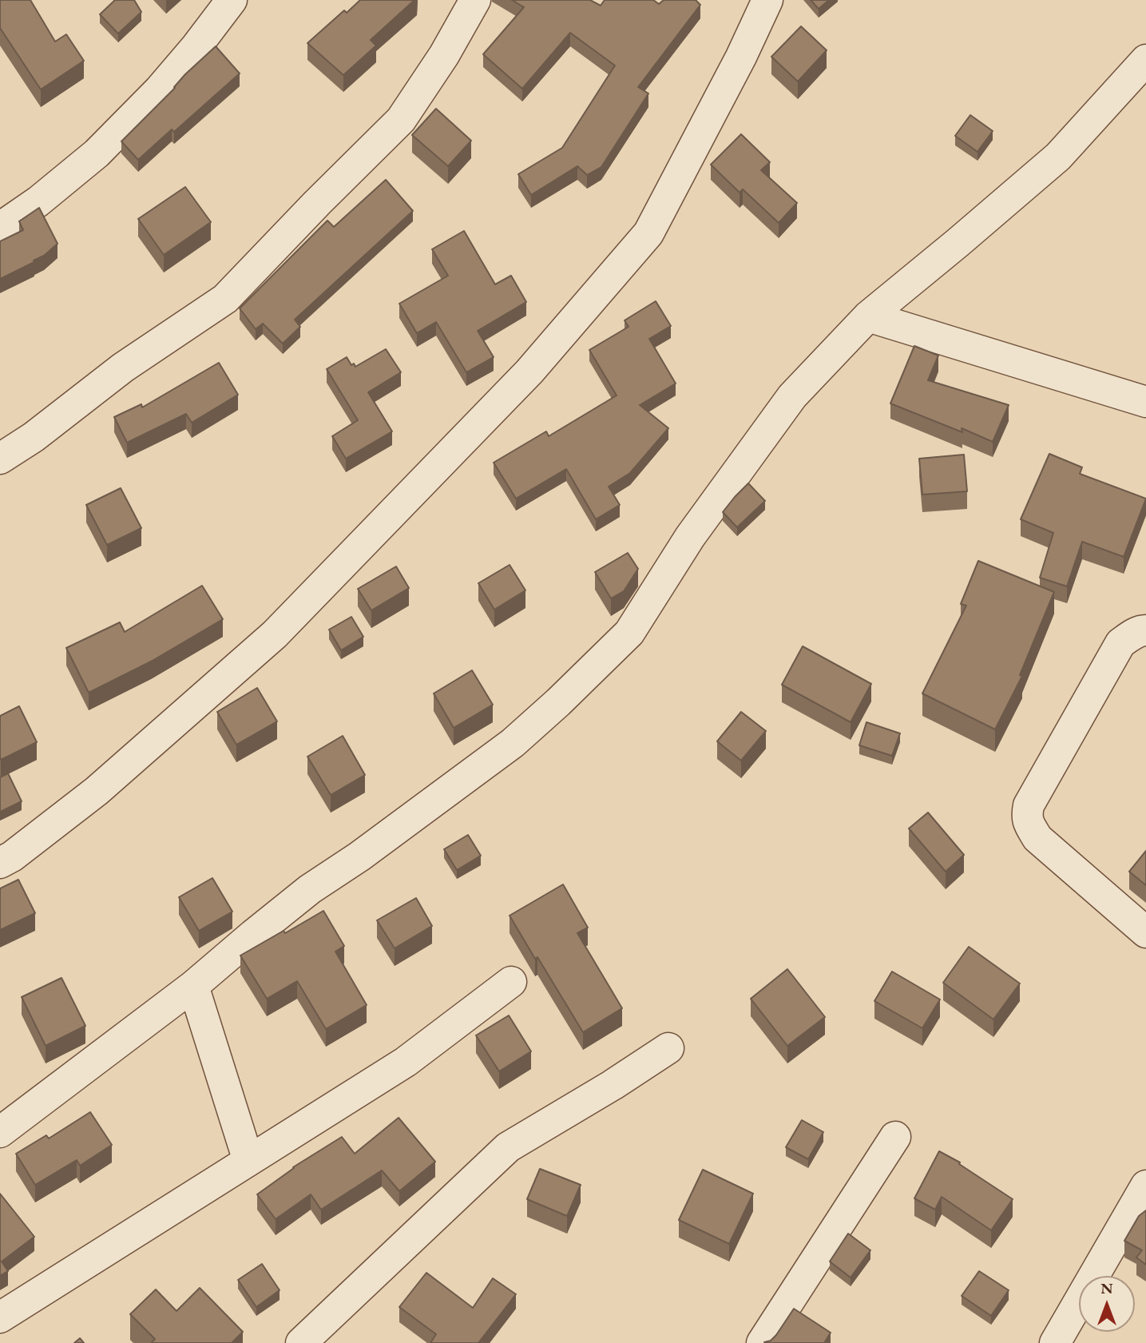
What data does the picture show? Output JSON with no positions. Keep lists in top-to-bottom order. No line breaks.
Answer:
{"north":"top"}
